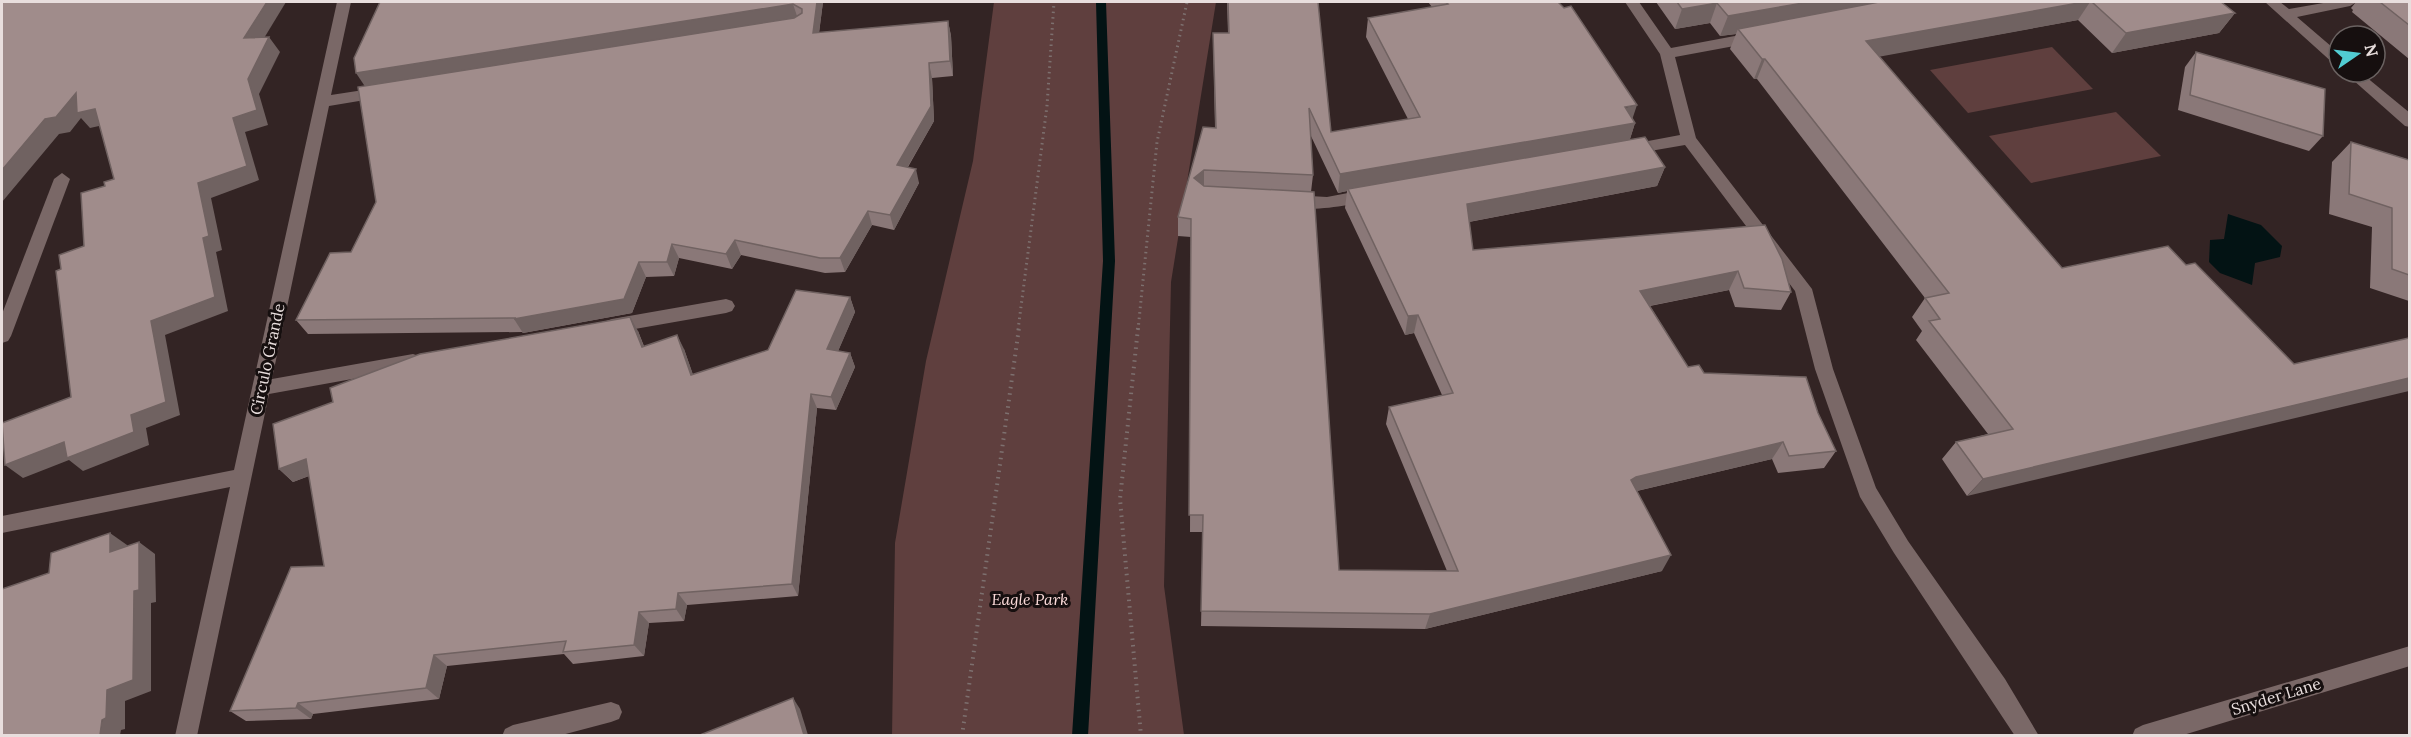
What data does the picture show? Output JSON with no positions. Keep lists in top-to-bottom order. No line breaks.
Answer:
{"streets":{"street":["Circulo Grande","Snyder Lane"]},"parks":["Eagle Park"],"north":"right"}
